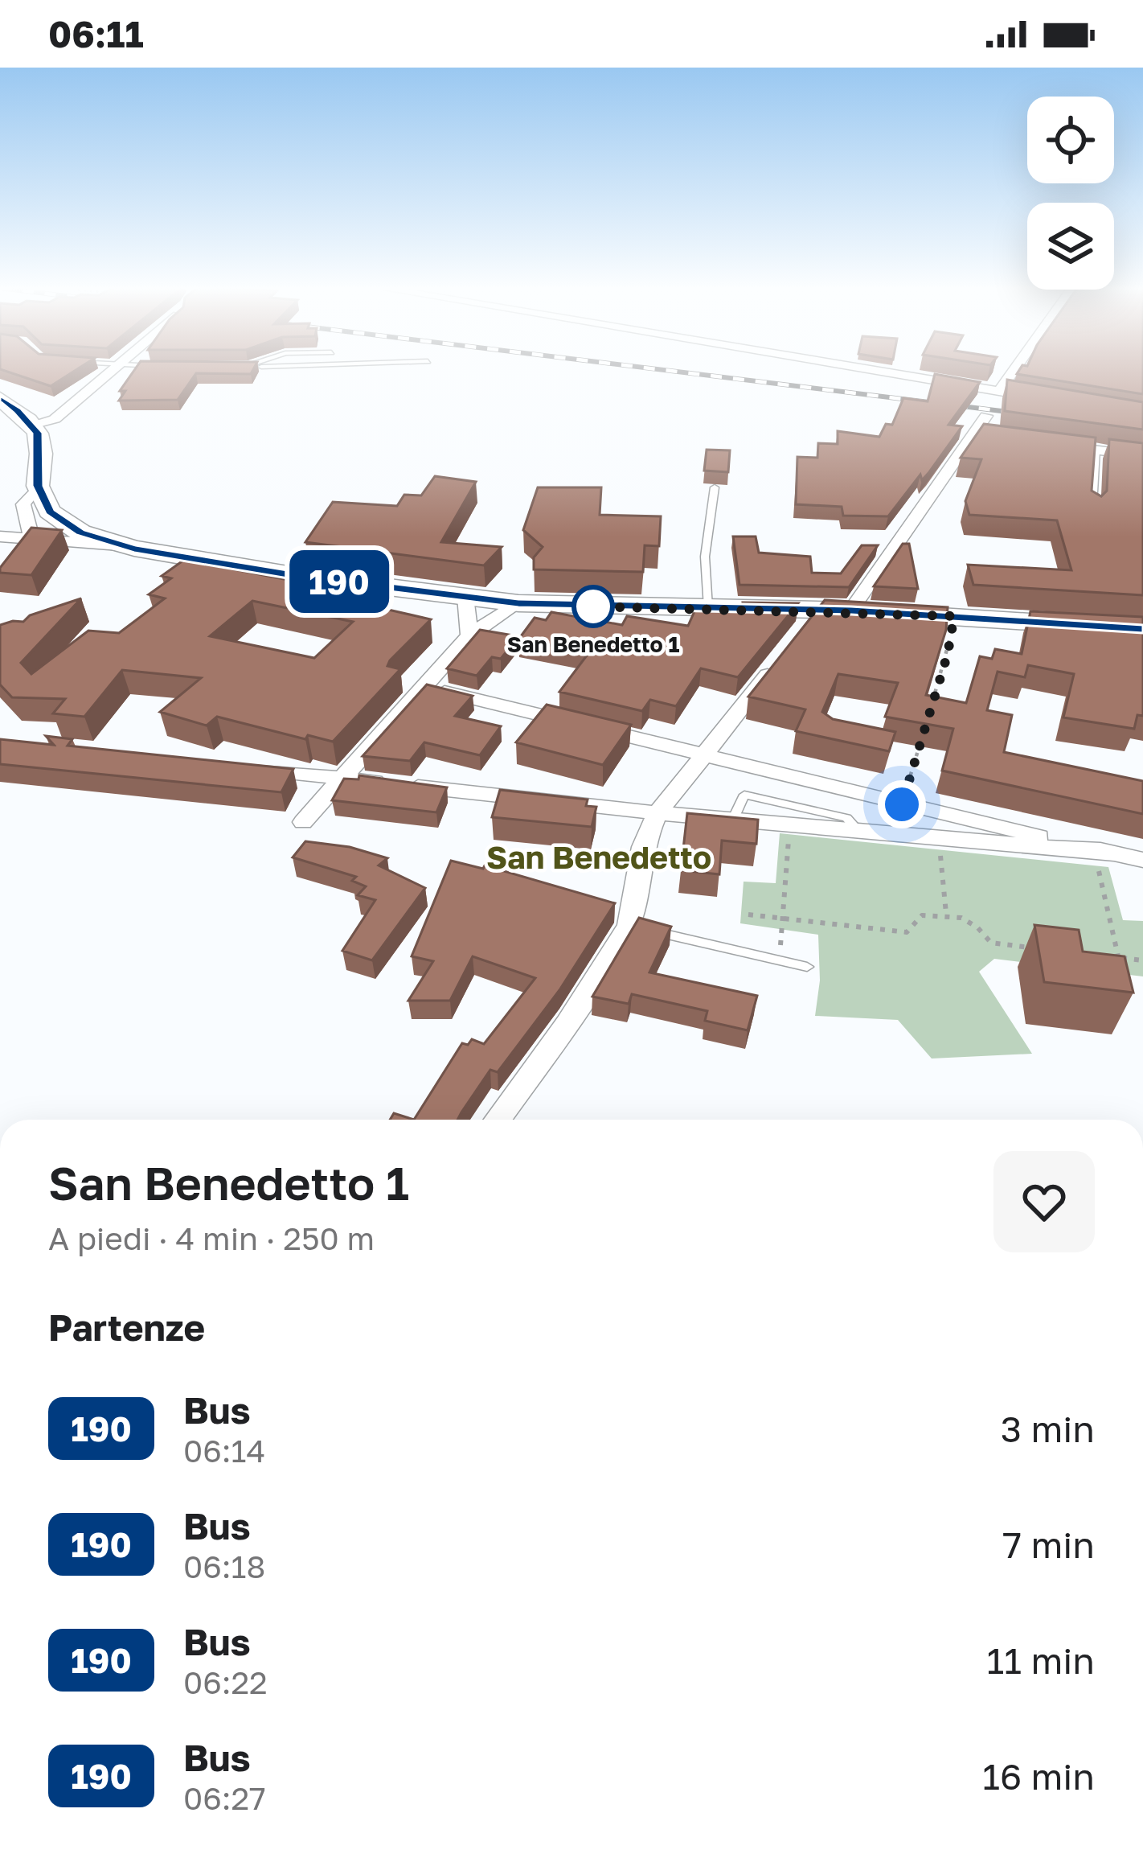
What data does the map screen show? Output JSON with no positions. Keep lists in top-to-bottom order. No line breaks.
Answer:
{"districts":["San Benedetto"],"places":["San Benedetto 1"],"lines":["bus line 190"],"page":{"status":"06:11","on_map":"190","heading":[["San Benedetto 1","A piedi · 4 min · 250 m"],"Partenze"],"list":[{"mark":"190","name":"Bus","note":"06:14","value":"3 min"},{"mark":"190","name":"Bus","note":"06:18","value":"7 min"},{"mark":"190","name":"Bus","note":"06:22","value":"11 min"},{"mark":"190","name":"Bus","note":"06:27","value":"16 min"}]}}
